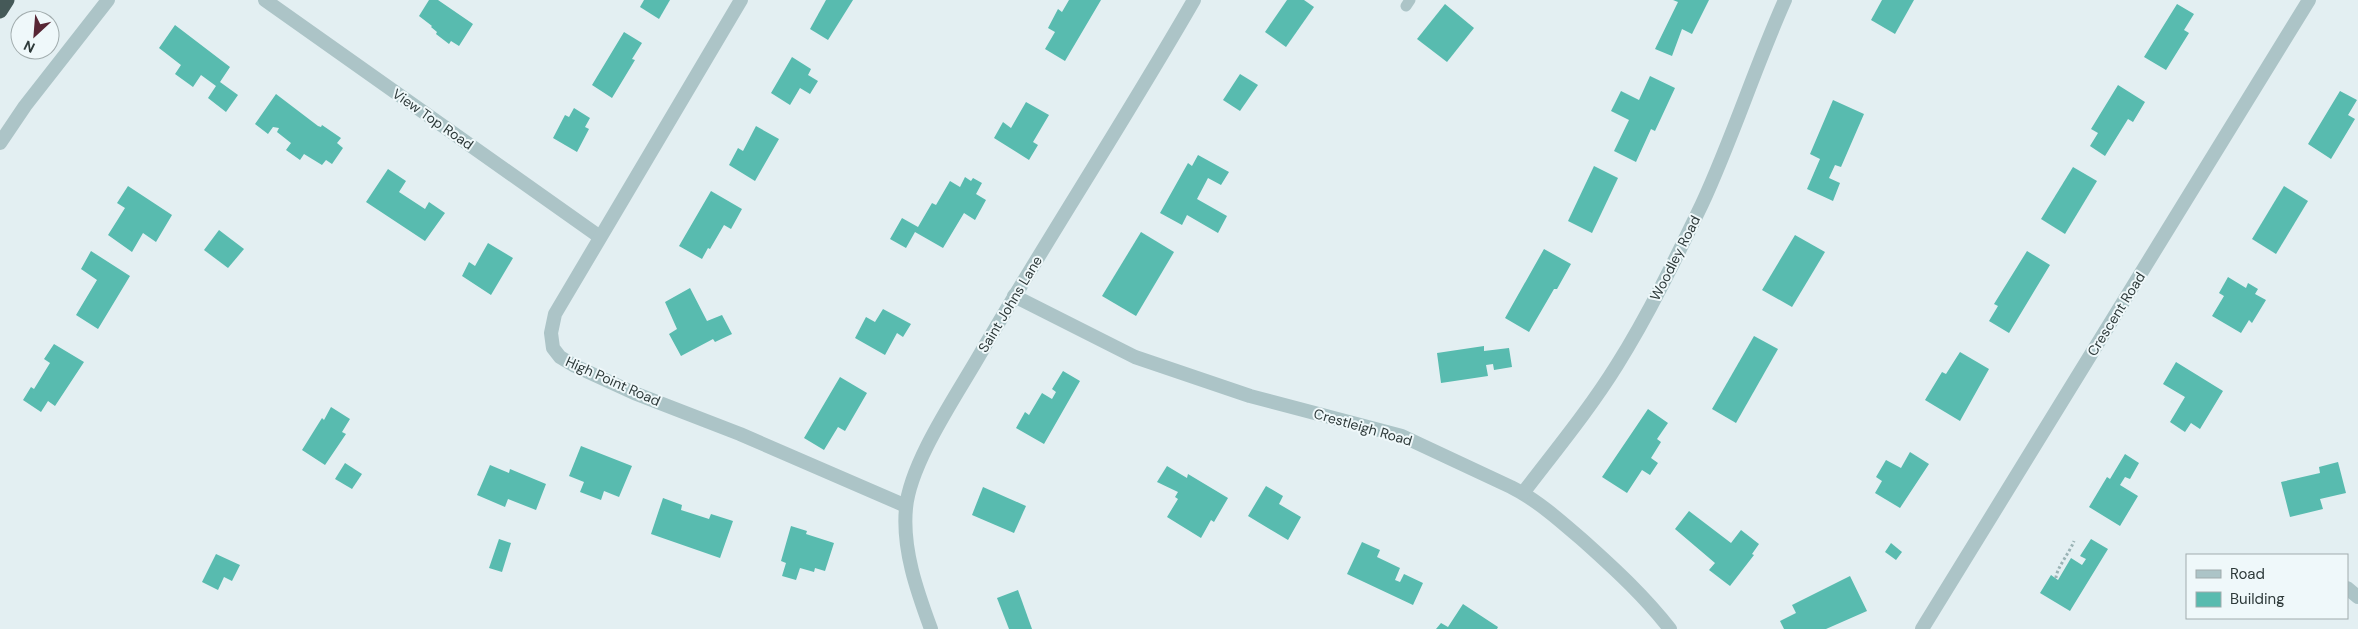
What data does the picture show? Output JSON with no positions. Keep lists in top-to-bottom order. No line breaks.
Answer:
{"streets":{"street":["View Top Road","Woodley Road","Saint Johns Lane","Crescent Road","High Point Road","Crestleigh Road"]},"crossings":[["View Top Road","High Point Road"],["Woodley Road","Crestleigh Road"],["Saint Johns Lane","High Point Road"],["Saint Johns Lane","Crestleigh Road"]],"legend":["Road","Building"],"north":"bottom left"}
